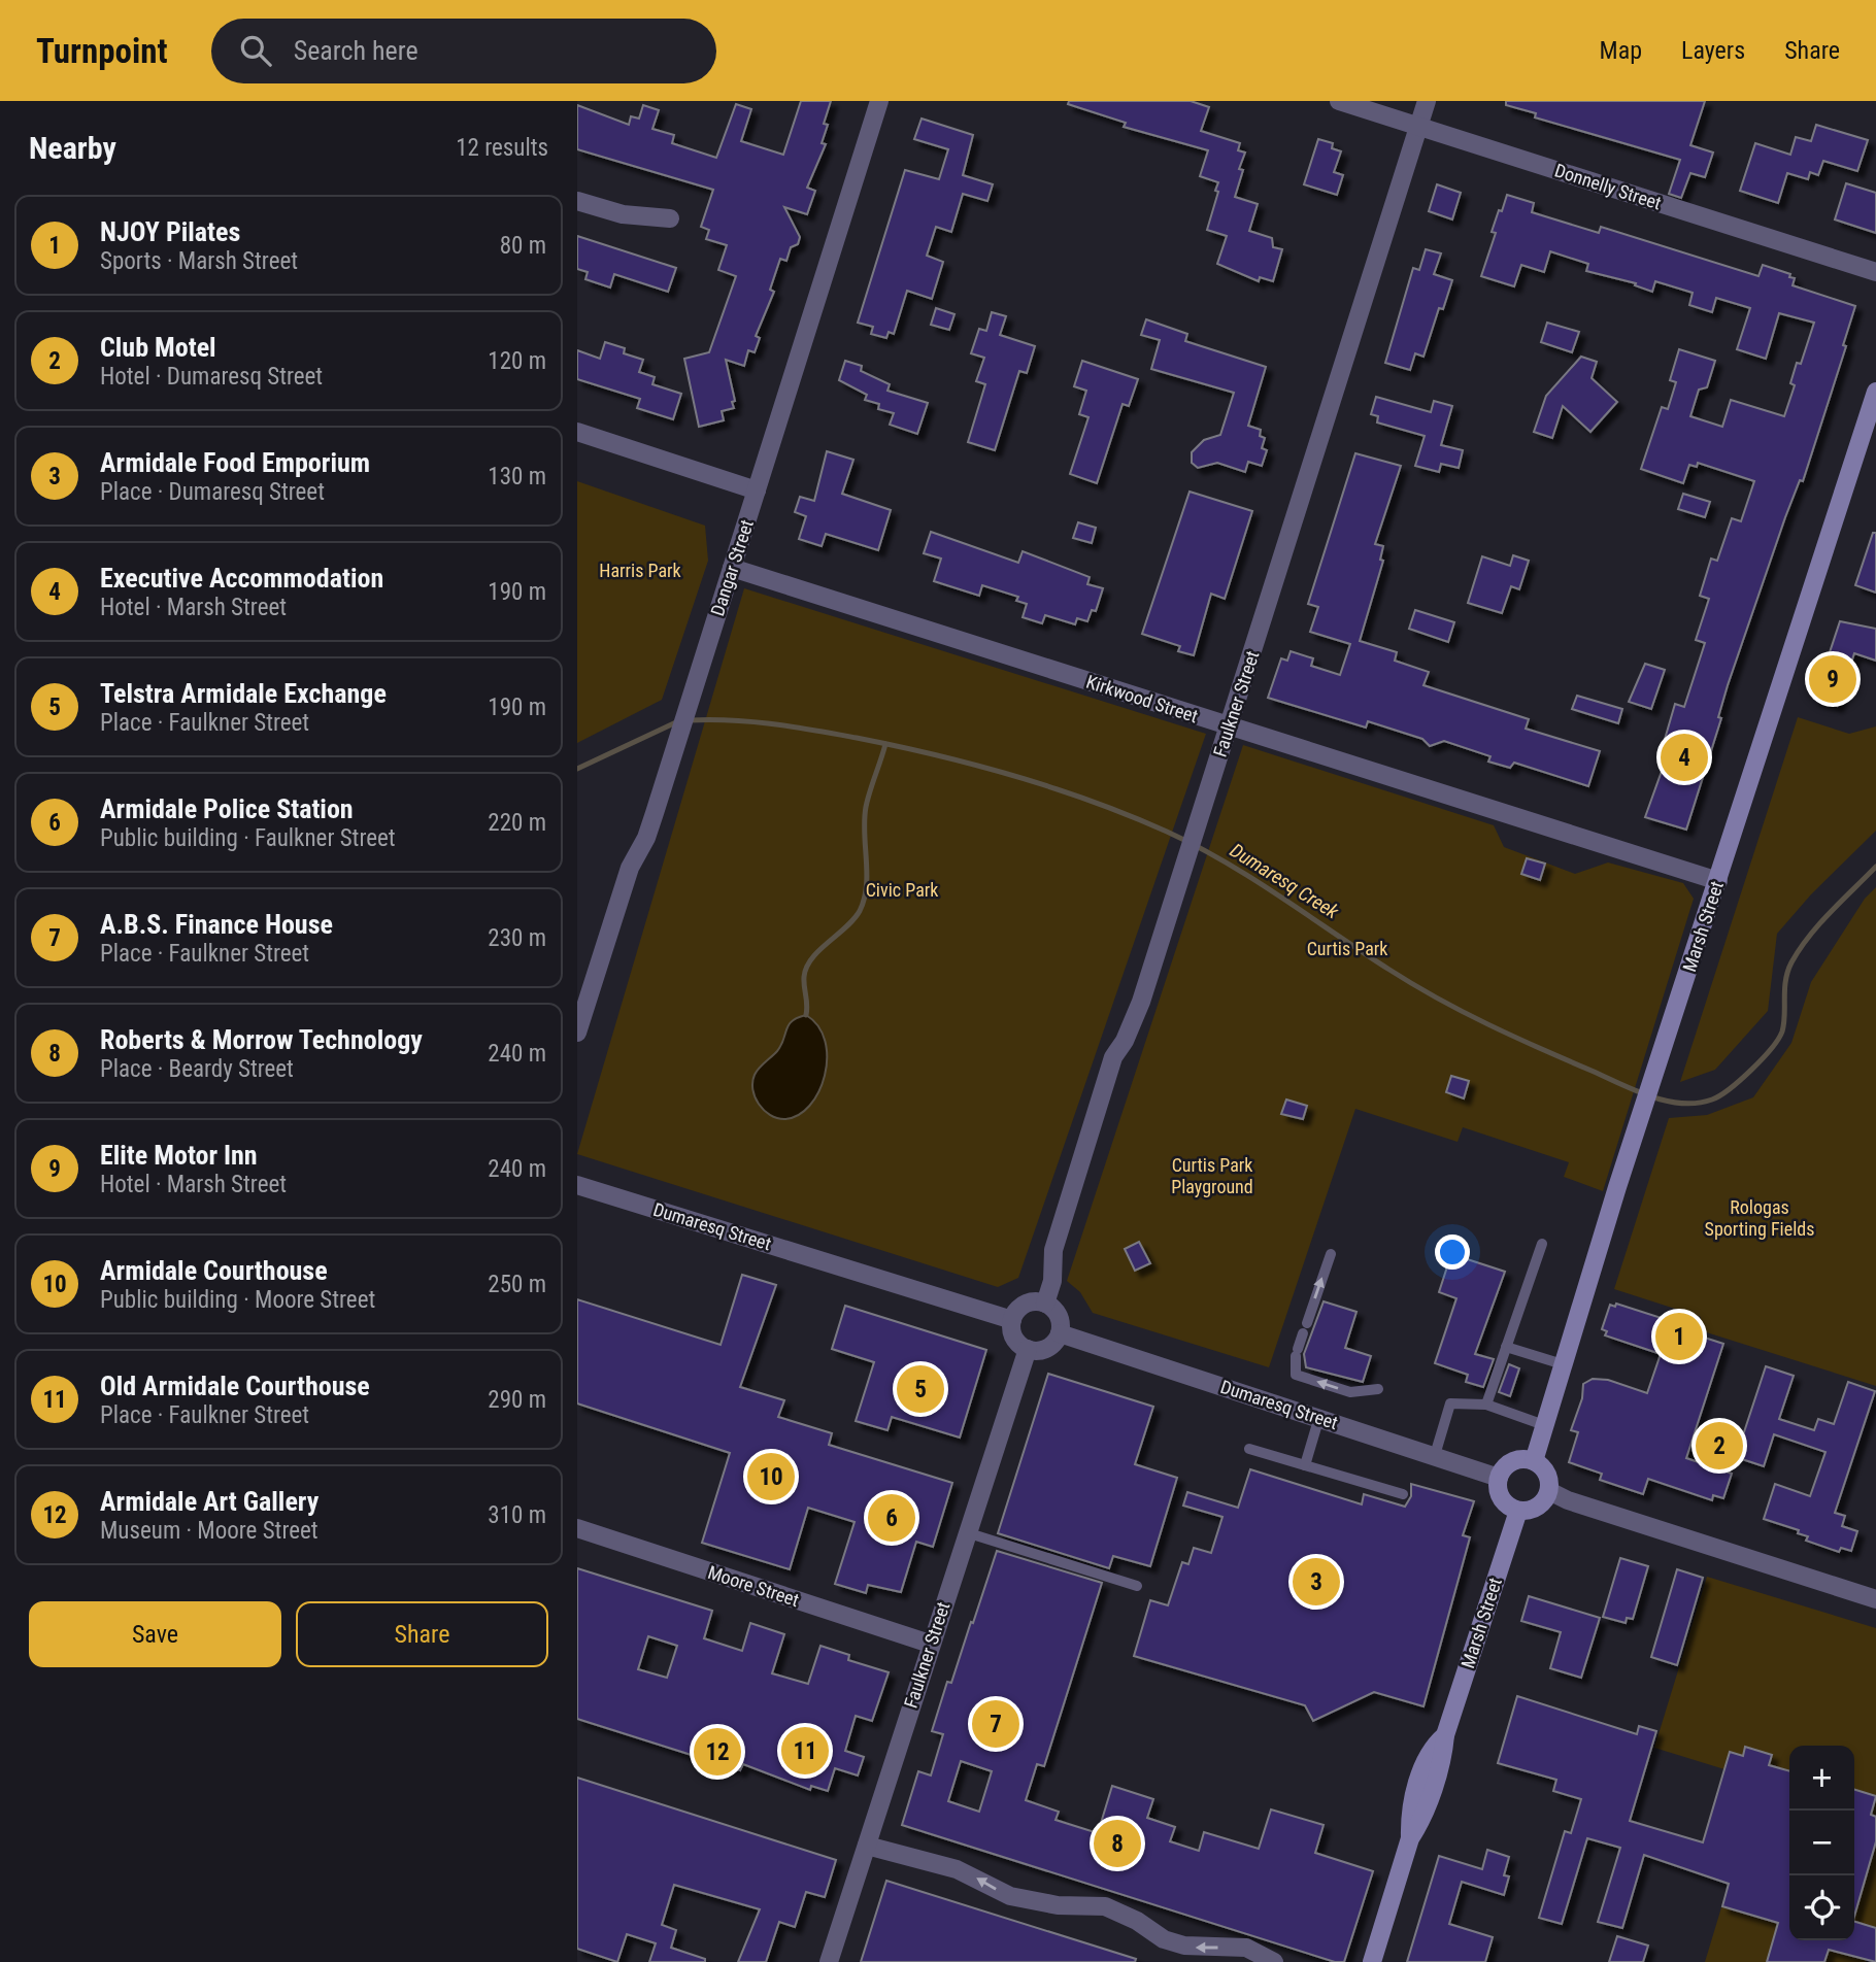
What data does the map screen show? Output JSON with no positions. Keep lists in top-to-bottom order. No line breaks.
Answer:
{"streets":{"main road":["Marsh Street"],"street":["Donnelly Street","Dangar Street","Kirkwood Street","Faulkner Street","Dumaresq Street","Moore Street"]},"crossings":[["Donnelly Street","Faulkner Street"],["Dangar Street","Kirkwood Street"],["Kirkwood Street","Faulkner Street"],["Kirkwood Street","Marsh Street"],["Faulkner Street","Dumaresq Street"],["Faulkner Street","Moore Street"],["Marsh Street","Dumaresq Street"]],"water":["Dumaresq Creek"],"parks":["Harris Park","Civic Park","Curtis Park","Curtis Park Playground","Rologas Sporting Fields"],"page":{"header":"Turnpoint","search":"Search here","nav":["Map","Layers","Share"],"heading":["Nearby","12 results"],"list":[{"mark":"1","name":"NJOY Pilates","note":"Sports · Marsh Street","value":"80 m"},{"mark":"2","name":"Club Motel","note":"Hotel · Dumaresq Street","value":"120 m"},{"mark":"3","name":"Armidale Food Emporium","note":"Place · Dumaresq Street","value":"130 m"},{"mark":"4","name":"Executive Accommodation","note":"Hotel · Marsh Street","value":"190 m"},{"mark":"5","name":"Telstra Armidale Exchange","note":"Place · Faulkner Street","value":"190 m"},{"mark":"6","name":"Armidale Police Station","note":"Public building · Faulkner Street","value":"220 m"},{"mark":"7","name":"A.B.S. Finance House","note":"Place · Faulkner Street","value":"230 m"},{"mark":"8","name":"Roberts & Morrow Technology","note":"Place · Beardy Street","value":"240 m"},{"mark":"9","name":"Elite Motor Inn","note":"Hotel · Marsh Street","value":"240 m"},{"mark":"10","name":"Armidale Courthouse","note":"Public building · Moore Street","value":"250 m"},{"mark":"11","name":"Old Armidale Courthouse","note":"Place · Faulkner Street","value":"290 m"},{"mark":"12","name":"Armidale Art Gallery","note":"Museum · Moore Street","value":"310 m"}],"pins":["9","4","1","5","2","10","6","3","7","11","12","8"],"buttons":["Save","Share"],"map_buttons":["+","−"]}}
